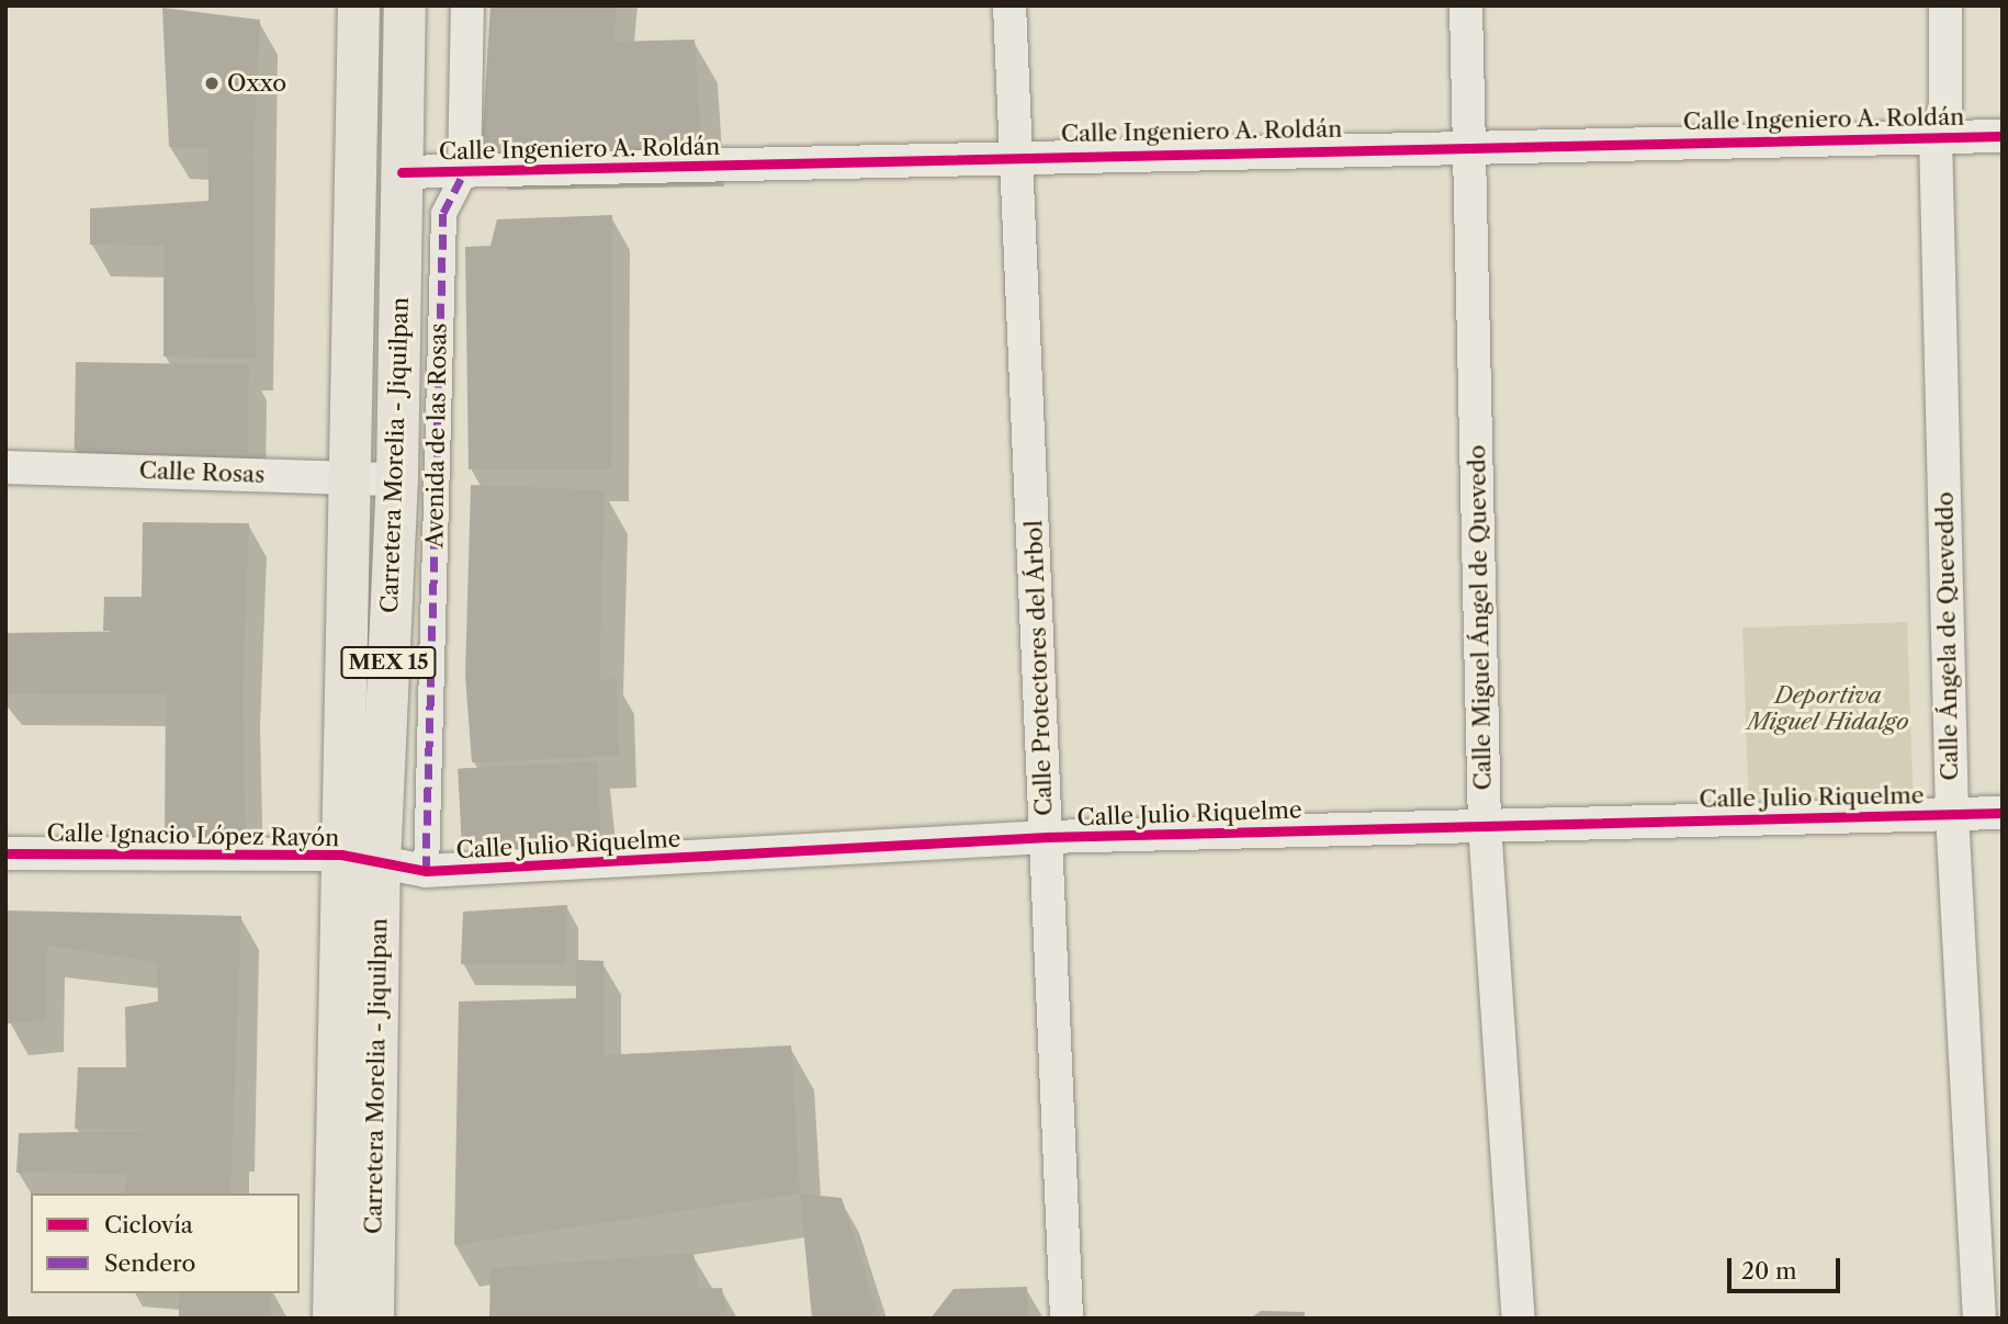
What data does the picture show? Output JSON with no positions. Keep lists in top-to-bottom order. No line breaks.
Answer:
{"streets":{"main road":["Carretera Morelia - Jiquilpan","MEX 15"],"street":["Calle Ingeniero A. Roldán","Avenida de las Rosas","Calle Rosas","Calle Miguel Ángel de Quevedo","Calle Ángela de Queveddo","Calle Protectores del Árbol","Calle Julio Riquelme","Calle Ignacio López Rayón"]},"crossings":[["Calle Ingeniero A. Roldán","Avenida de las Rosas"],["Calle Ingeniero A. Roldán","Carretera Morelia - Jiquilpan"],["Calle Ingeniero A. Roldán","Calle Miguel Ángel de Quevedo"],["Calle Ingeniero A. Roldán","Calle Ángela de Queveddo"],["Calle Ingeniero A. Roldán","Calle Protectores del Árbol"],["Avenida de las Rosas","Calle Julio Riquelme"],["Carretera Morelia - Jiquilpan","Calle Rosas"],["Carretera Morelia - Jiquilpan","Calle Julio Riquelme"],["Carretera Morelia - Jiquilpan","Calle Ignacio López Rayón"],["Calle Miguel Ángel de Quevedo","Calle Julio Riquelme"],["Calle Ángela de Queveddo","Calle Julio Riquelme"],["Calle Protectores del Árbol","Calle Julio Riquelme"],["Calle Julio Riquelme","Calle Ignacio López Rayón"]],"parks":["Deportiva Miguel Hidalgo"],"places":["Oxxo"],"legend":["Ciclovía","Sendero"],"scale_bar":"20 m"}
